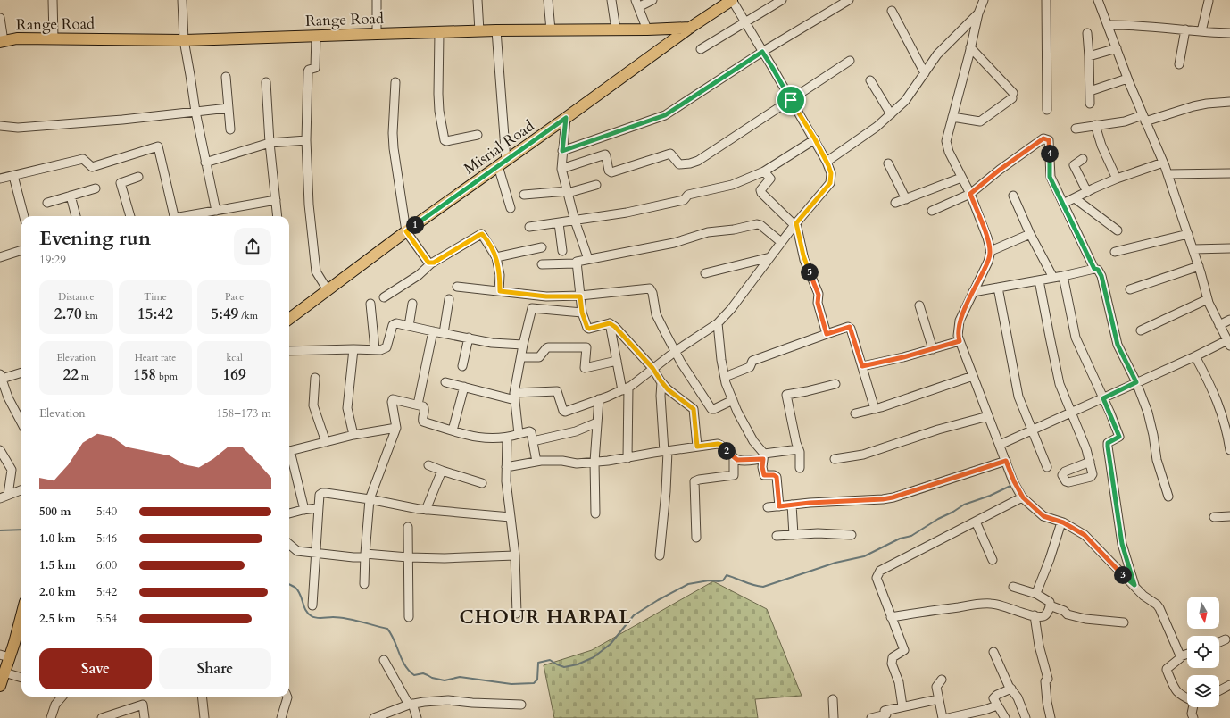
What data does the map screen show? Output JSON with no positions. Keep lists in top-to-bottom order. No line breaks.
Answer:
{"streets":{"main road":["Range Road","Misrial Road"]},"crossings":[["Range Road","Misrial Road"]],"districts":["CHOUR HARPAL"],"north":"bottom","page":{"pins":["4","1","5","2","3"],"heading":["Evening run","19:29"],"stats":[["Distance","2.70 km"],["Time","15:42"],["Pace","5:49 /km"],["Elevation","22 m"],["Heart rate","158 bpm"],["kcal","169"]],"chart":["Elevation","158–173 m"],"list":[{"name":"500 m","note":"5:40"},{"name":"1.0 km","note":"5:46"},{"name":"1.5 km","note":"6:00"},{"name":"2.0 km","note":"5:42"},{"name":"2.5 km","note":"5:54"}],"buttons":["Save","Share"]}}
